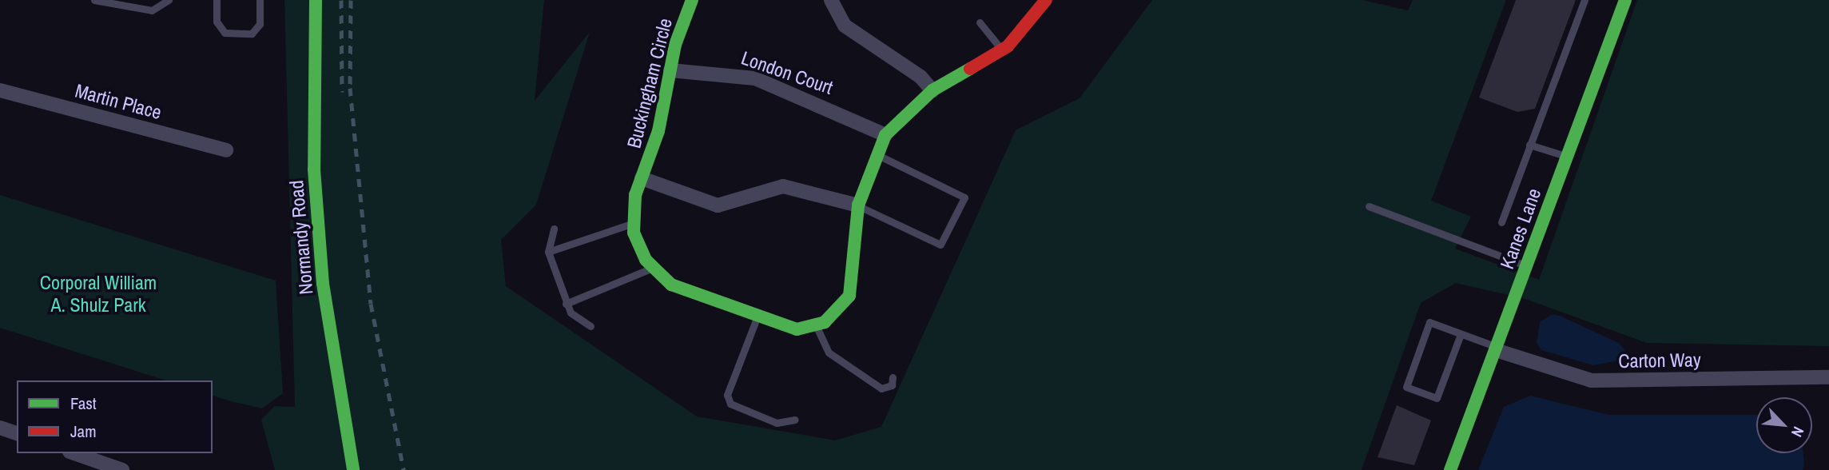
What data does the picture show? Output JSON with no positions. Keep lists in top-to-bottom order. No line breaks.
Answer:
{"streets":{"street":["London Court","Buckingham Circle","Martin Place","Kanes Lane","Normandy Road","Carton Way"]},"crossings":[["London Court","Buckingham Circle"],["Kanes Lane","Carton Way"]],"parks":["Corporal William A. Shulz Park"],"legend":["Fast","Jam"],"north":"bottom right"}
